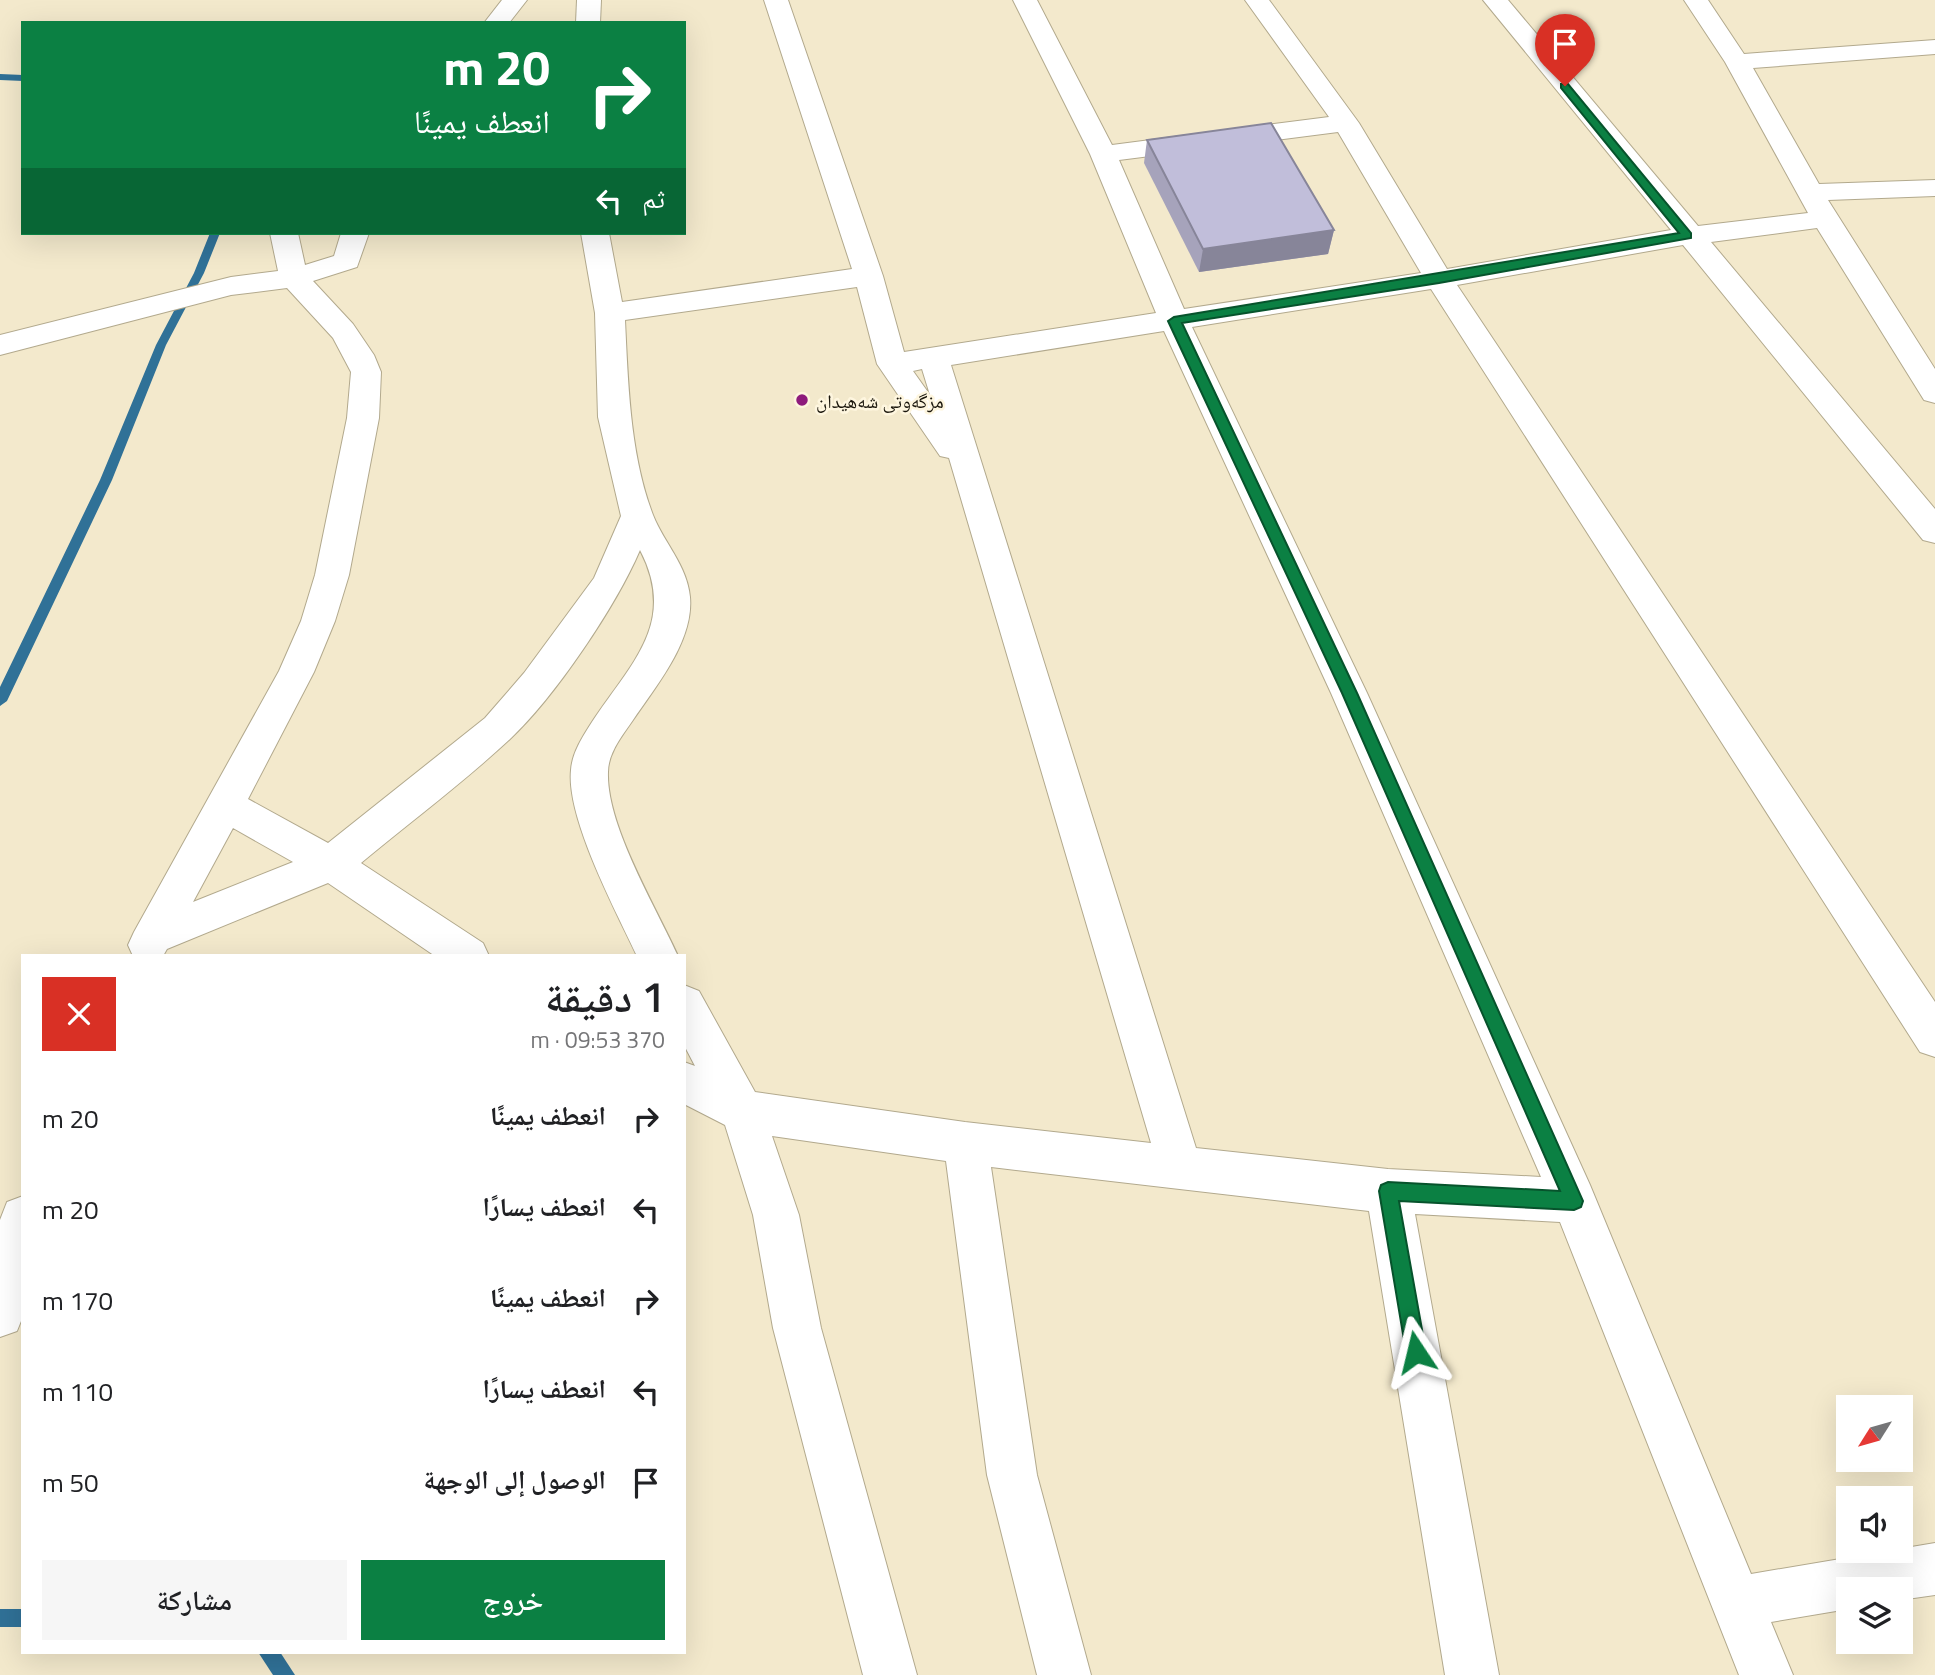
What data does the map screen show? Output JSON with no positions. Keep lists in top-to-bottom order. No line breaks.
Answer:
{"places":["مزگەوتی شەهیدان"],"north":"bottom left","page":{"turn":["20 m","انعطف يمينًا"],"then":"ثم","heading":["1 دقيقة","370 m · 09:53"],"list":[{"name":"انعطف يمينًا","value":"20 m"},{"name":"انعطف يسارًا","value":"20 m"},{"name":"انعطف يمينًا","value":"170 m"},{"name":"انعطف يسارًا","value":"110 m"},{"name":"الوصول إلى الوجهة","value":"50 m"}],"buttons":["خروج","مشاركة"]}}
